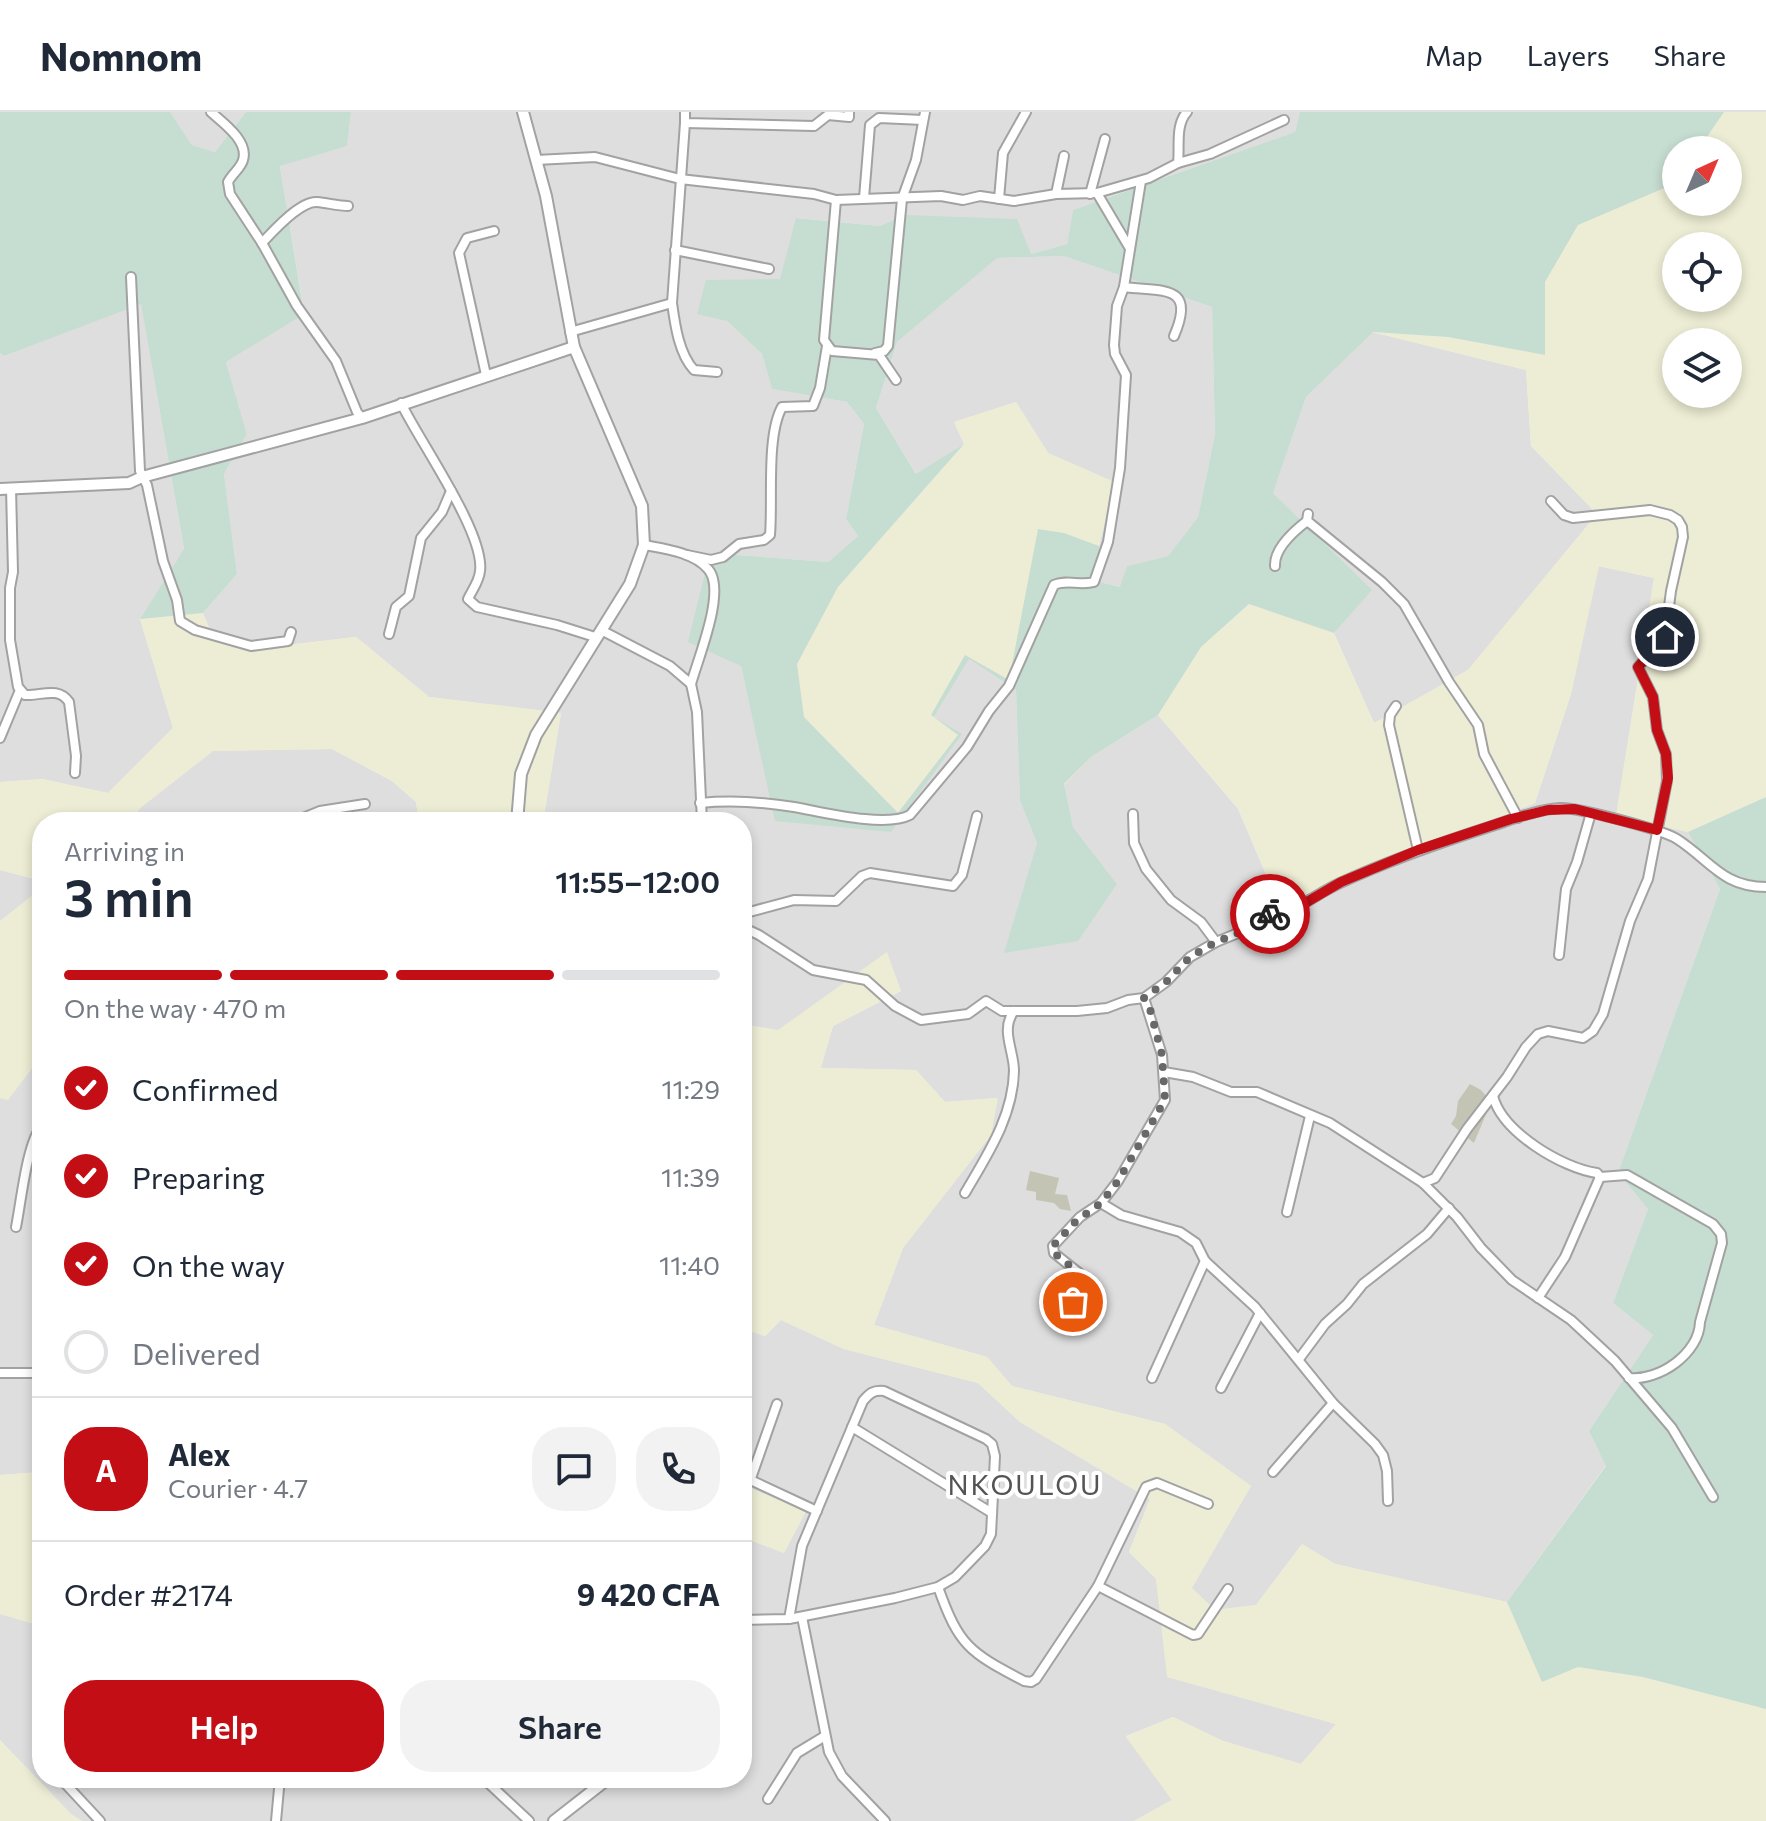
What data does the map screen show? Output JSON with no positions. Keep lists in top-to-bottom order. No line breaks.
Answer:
{"districts":["NKOULOU"],"north":"top right","page":{"header":"Nomnom","nav":["Map","Layers","Share"],"heading":["3 min","Arriving in","11:55–12:00"],"panel":["Alex","Courier · 4.7","Order #2174","9 420 CFA"],"bar":"On the way · 470 m","list":[["Confirmed","11:29"],["Preparing","11:39"],["On the way","11:40"],"Delivered"],"round":"A","buttons":["Help","Share"]}}
